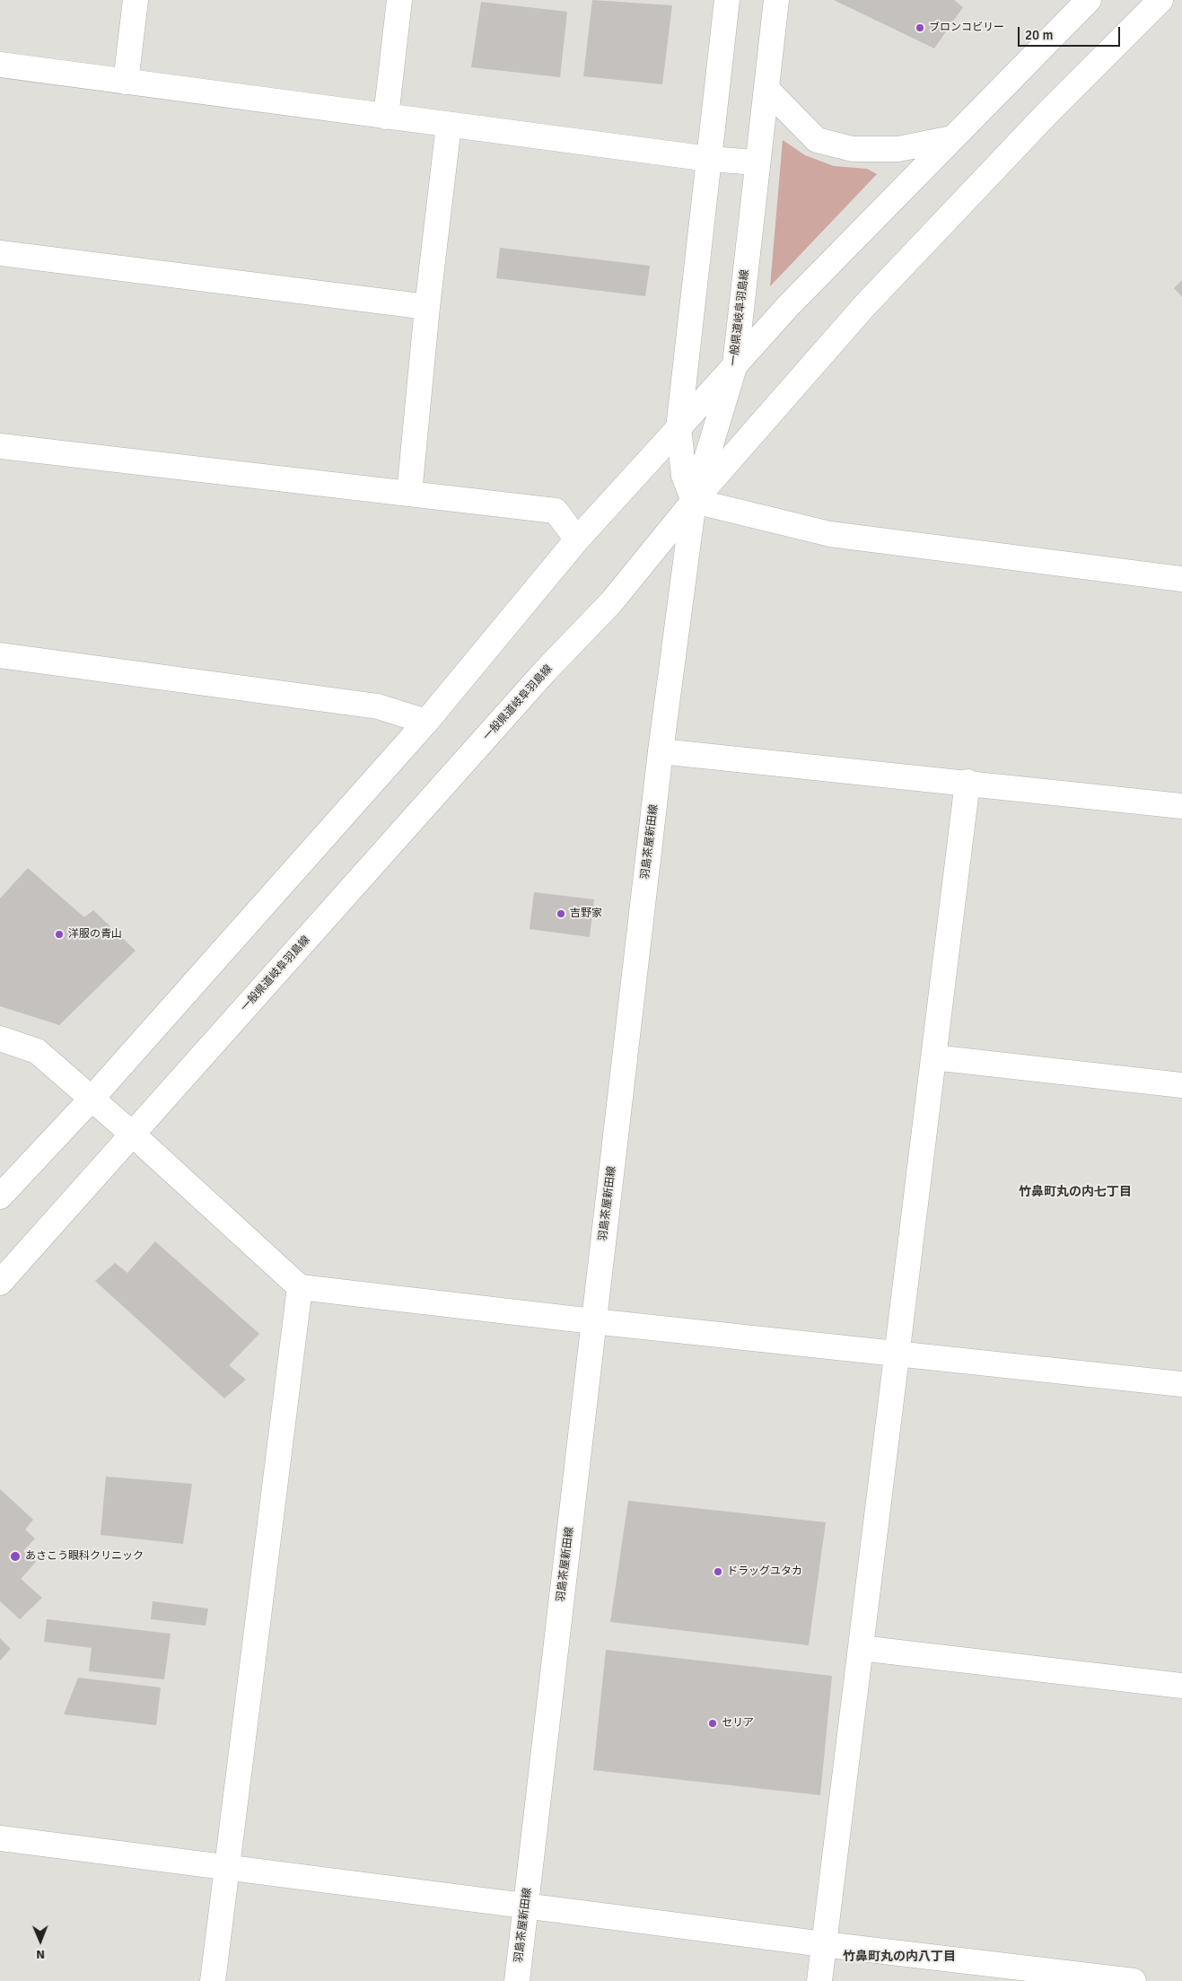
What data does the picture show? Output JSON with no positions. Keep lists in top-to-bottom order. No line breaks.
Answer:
{"streets":{"street":["一般県道岐阜羽島線","羽島茶屋新田線"]},"crossings":[["一般県道岐阜羽島線","羽島茶屋新田線"]],"districts":["竹鼻町丸の内七丁目","竹鼻町丸の内八丁目"],"places":["ブロンコビリー","吉野家","洋服の青山","あさこう眼科クリニック","ドラッグユタカ","セリア"],"scale_bar":"20 m","north":"bottom"}
